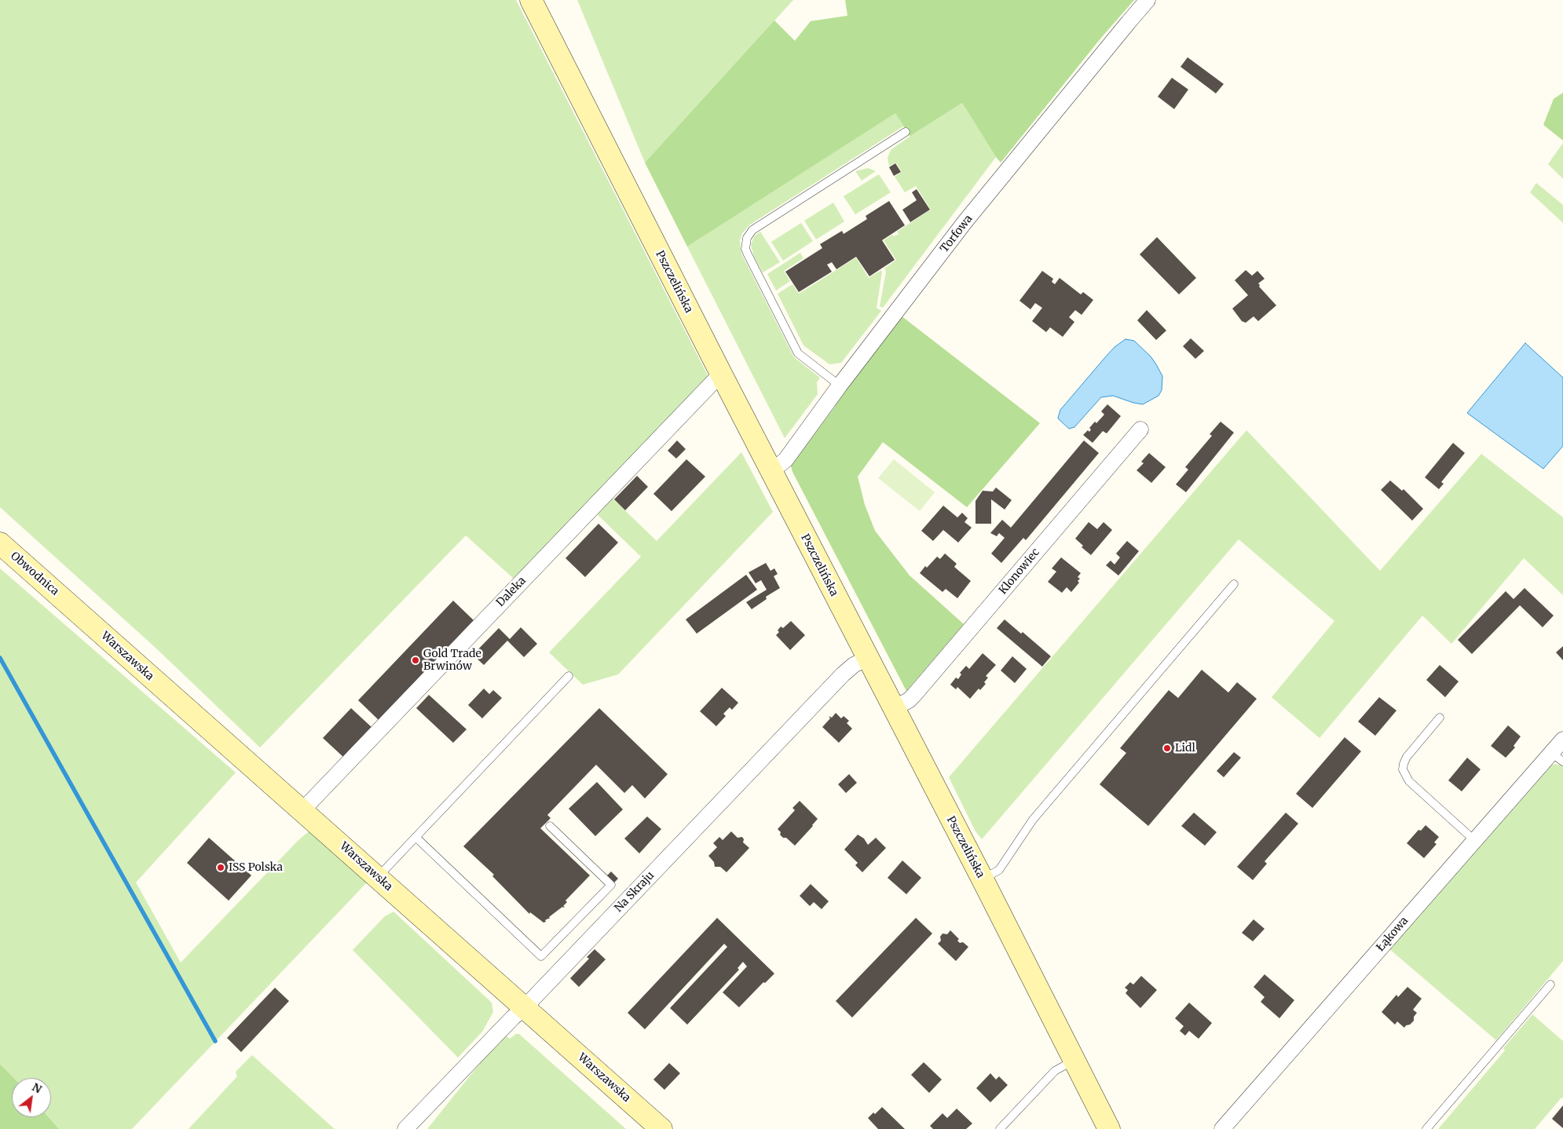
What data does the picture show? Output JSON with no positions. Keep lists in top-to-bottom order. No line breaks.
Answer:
{"streets":{"main road":["Pszczelińska","Obwodnica","Warszawska"],"street":["Torfowa","Klonowiec","Daleka","Na Skraju","Łąkowa"]},"crossings":[["Torfowa","Pszczelińska"],["Pszczelińska","Klonowiec"],["Pszczelińska","Daleka"],["Pszczelińska","Na Skraju"],["Obwodnica","Warszawska"],["Daleka","Warszawska"],["Warszawska","Na Skraju"]],"places":["Gold Trade Brwinów","Lidl","ISS Polska"],"north":"top right"}
